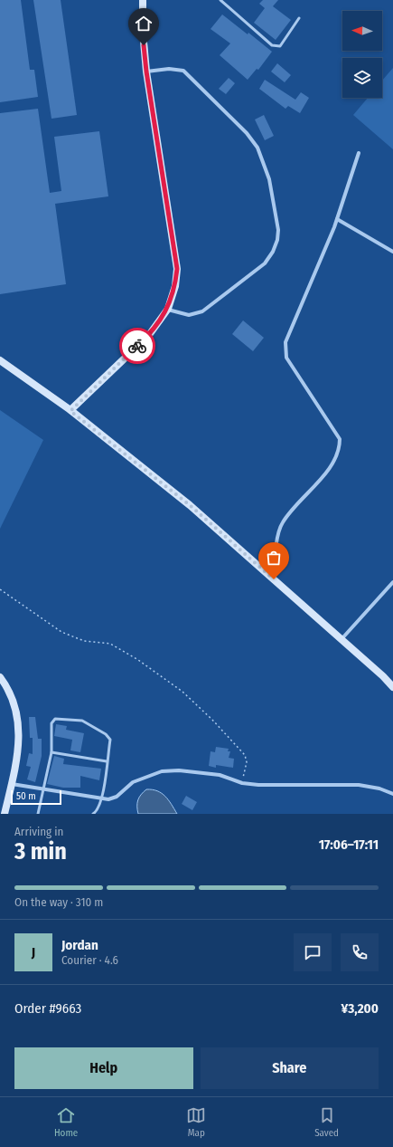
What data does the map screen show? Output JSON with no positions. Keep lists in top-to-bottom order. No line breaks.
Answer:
{"scale_bar":"50 m","north":"left","page":{"scale":"50 m","heading":["3 min","Arriving in","17:06–17:11"],"panel":["Jordan","Courier · 4.6","Order #9663","¥3,200"],"bar":"On the way · 310 m","round":"J","buttons":["Help","Share"],"tabs":["Home","Map","Saved"]}}
